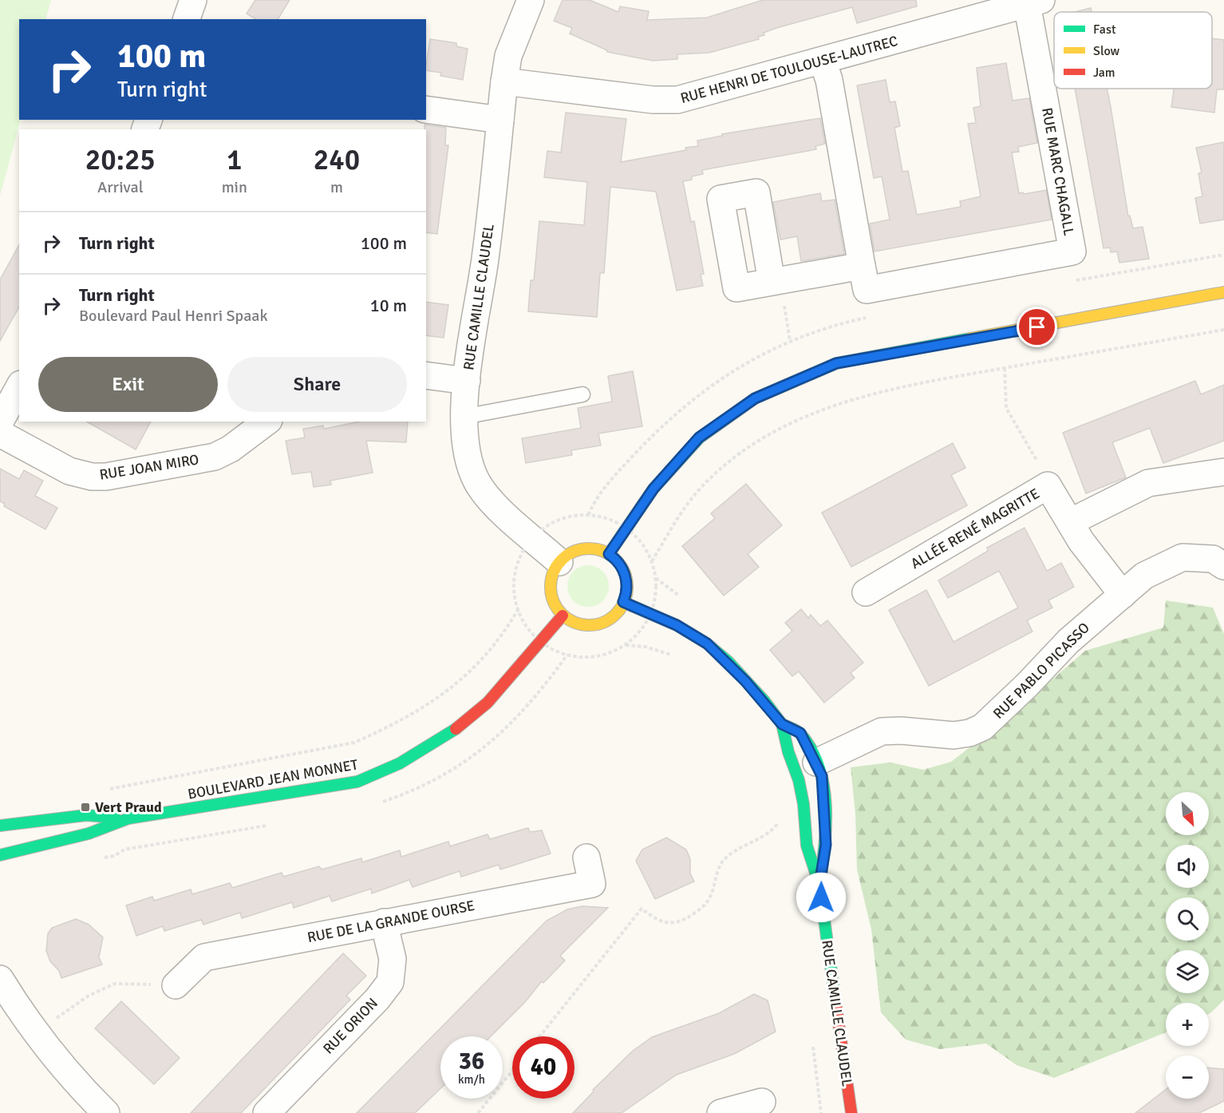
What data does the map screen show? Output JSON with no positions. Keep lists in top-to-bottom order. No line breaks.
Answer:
{"streets":{"street":["RUE HENRI DE TOULOUSE-LAUTREC","RUE MARC CHAGALL","RUE CAMILLE CLAUDEL","RUE JOAN MIRO","ALLÉE RENÉ MAGRITTE","RUE PABLO PICASSO","BOULEVARD JEAN MONNET","RUE DE LA GRANDE OURSE","RUE ORION"]},"crossings":[["RUE HENRI DE TOULOUSE-LAUTREC","RUE MARC CHAGALL"],["RUE HENRI DE TOULOUSE-LAUTREC","RUE CAMILLE CLAUDEL"],["RUE CAMILLE CLAUDEL","RUE PABLO PICASSO"],["RUE CAMILLE CLAUDEL","BOULEVARD JEAN MONNET"],["ALLÉE RENÉ MAGRITTE","RUE PABLO PICASSO"],["RUE DE LA GRANDE OURSE","RUE ORION"]],"places":{"transit":["Vert Praud"]},"legend":["Fast","Slow","Jam"],"north":"bottom right","page":{"turn":["100 m","Turn right"],"eta":["20:25","Arrival","1","min","240","m"],"list":[{"name":"Turn right","value":"100 m"},{"name":"Turn right","note":"Boulevard Paul Henri Spaak","value":"10 m"}],"buttons":["Exit","Share"],"map_buttons":["+","−"],"speed":"36 km/h","limit":"40"}}
